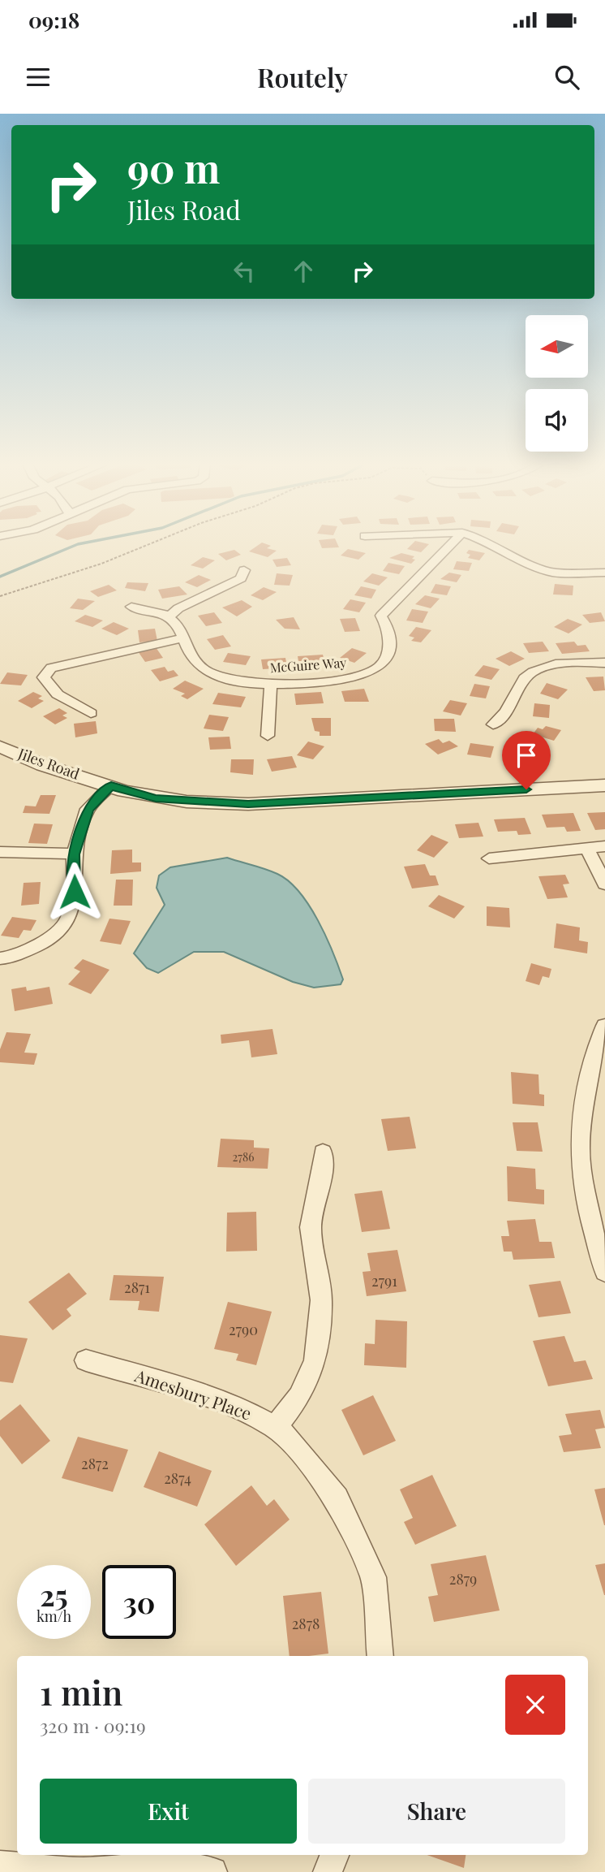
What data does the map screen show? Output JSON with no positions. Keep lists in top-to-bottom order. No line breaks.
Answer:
{"streets":{"street":["McGuire Way","Jiles Road","Amesbury Place"]},"house_numbers":["2786","2791","2871","2790","2872","2874","2879","2878"],"north":"left","page":{"status":"09:18","header":"Routely","turn":["90 m","Jiles Road"],"speed":"25 km/h","limit":"30","heading":["1 min","320 m · 09:19"],"buttons":["Exit","Share"]}}
